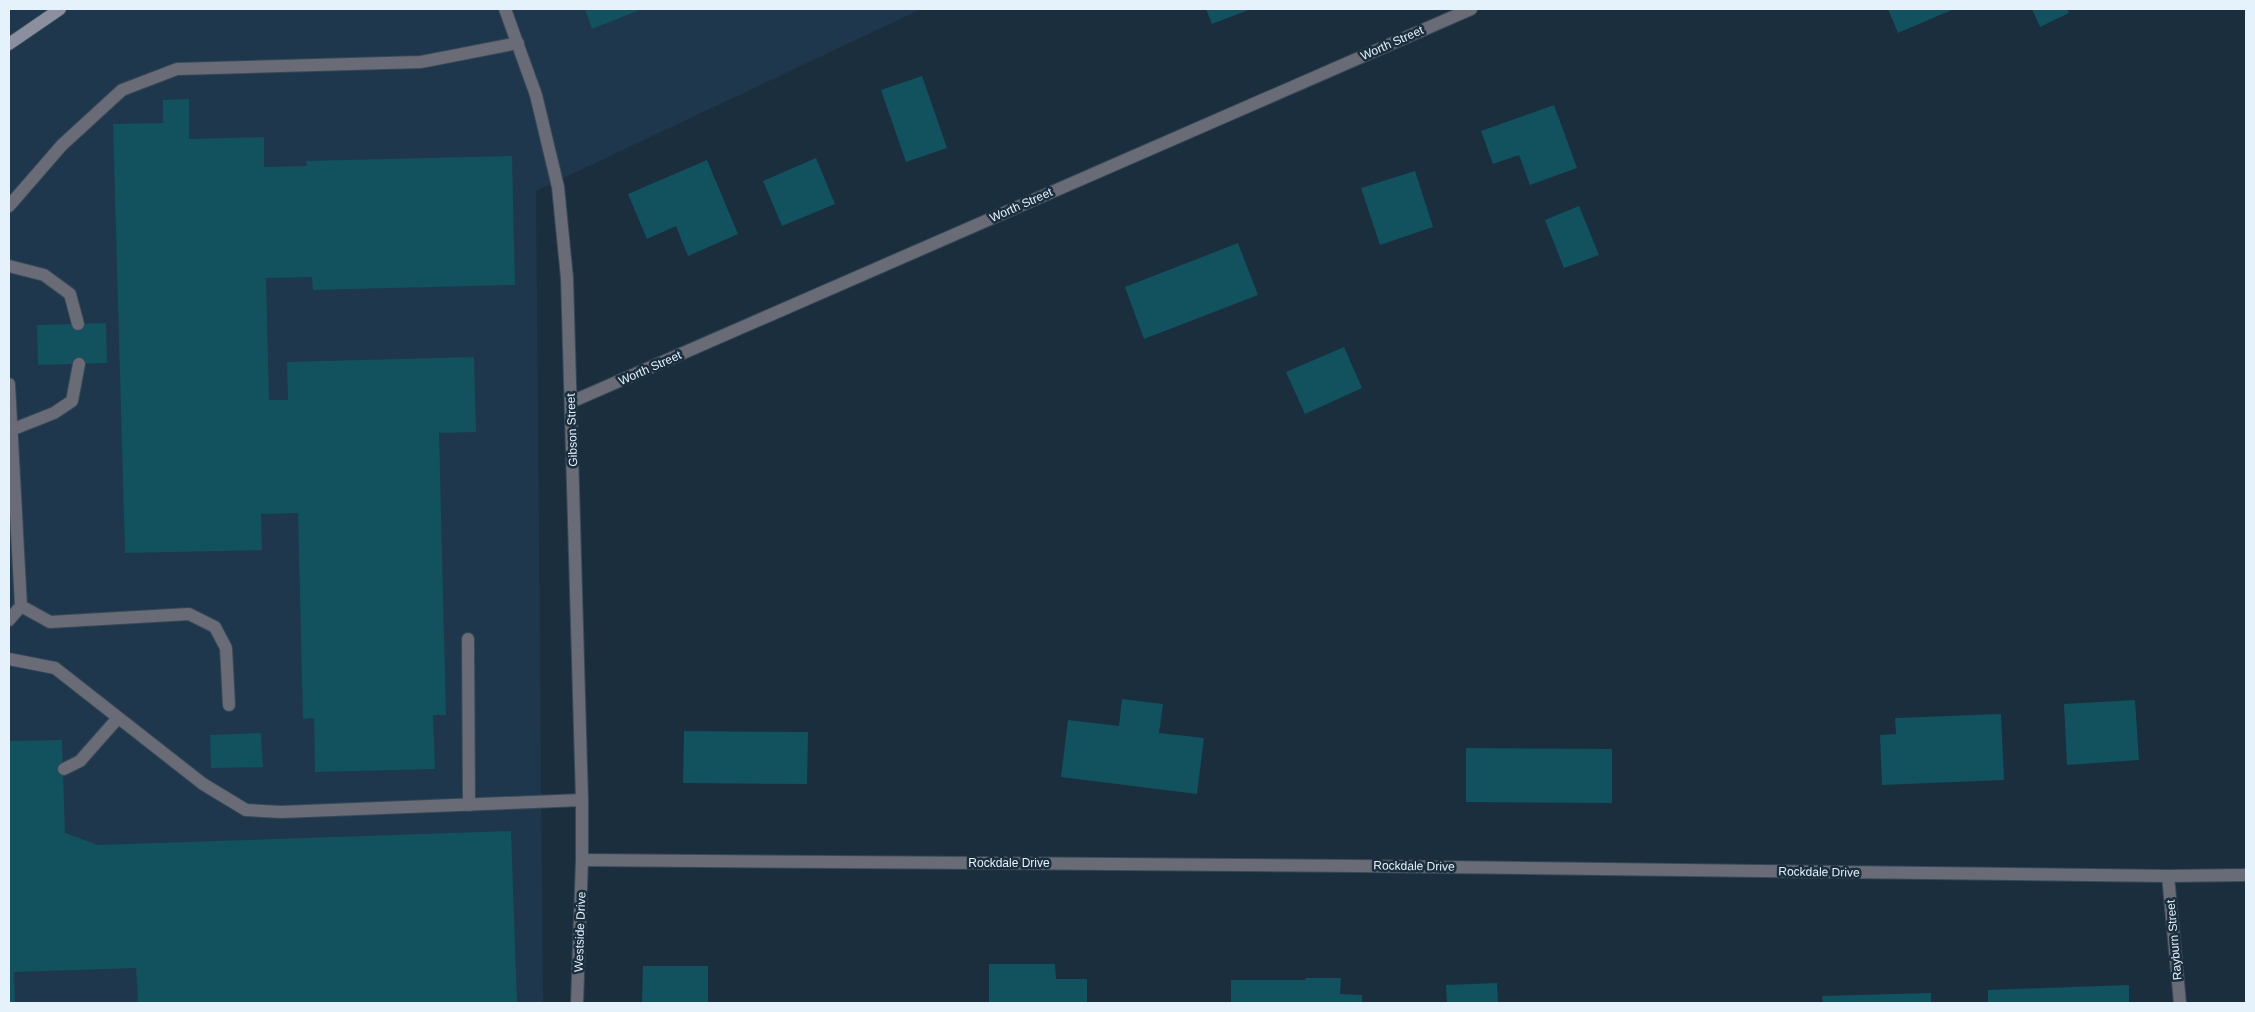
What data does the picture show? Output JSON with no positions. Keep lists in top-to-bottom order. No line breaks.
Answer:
{"streets":{"street":["Worth Street","Gibson Street","Rockdale Drive","Westside Drive","Rayburn Street"]},"crossings":[["Worth Street","Gibson Street"],["Gibson Street","Rockdale Drive"],["Gibson Street","Westside Drive"],["Rockdale Drive","Westside Drive"],["Rockdale Drive","Rayburn Street"]]}
